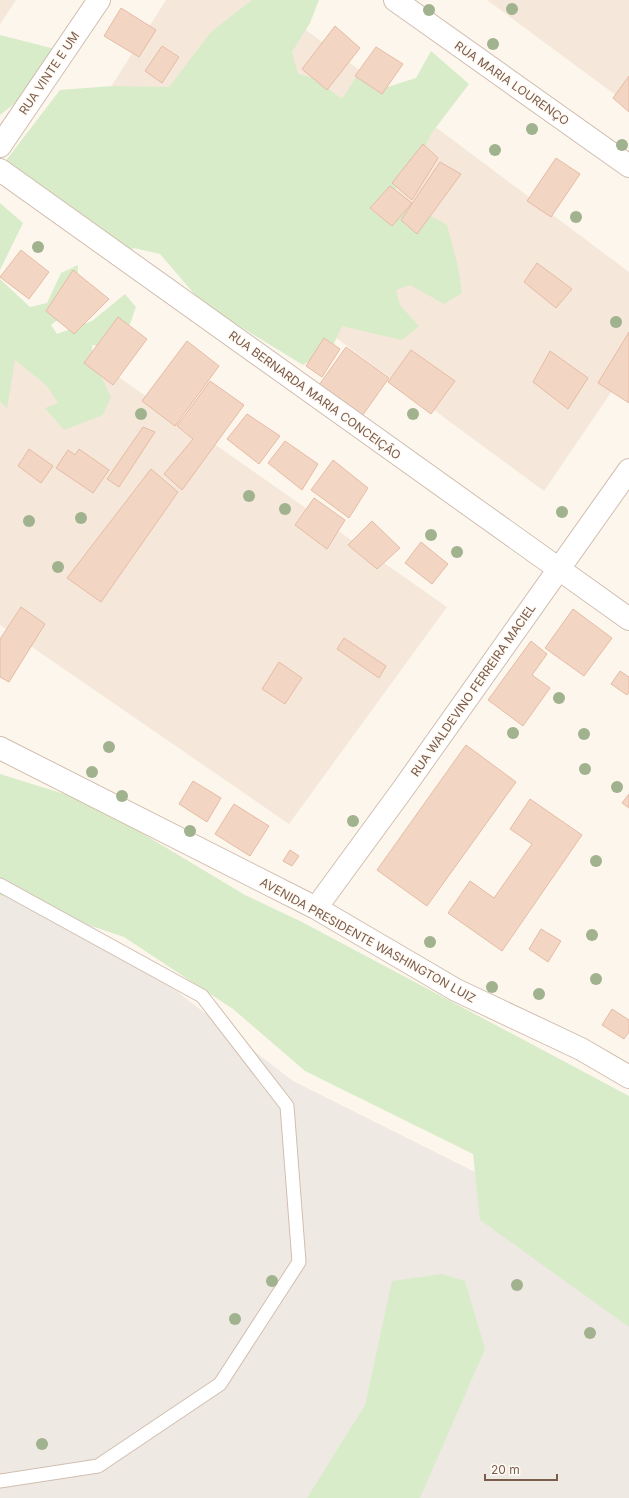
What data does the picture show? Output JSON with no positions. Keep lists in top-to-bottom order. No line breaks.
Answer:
{"streets":{"street":["RUA VINTE E UM","RUA MARIA LOURENÇO","RUA BERNARDA MARIA CONCEIÇÃO","RUA WALDEVINO FERREIRA MACIEL","AVENIDA PRESIDENTE WASHINGTON LUIZ"]},"crossings":[["RUA BERNARDA MARIA CONCEIÇÃO","RUA WALDEVINO FERREIRA MACIEL"],["RUA WALDEVINO FERREIRA MACIEL","AVENIDA PRESIDENTE WASHINGTON LUIZ"]],"scale_bar":"20 m"}
